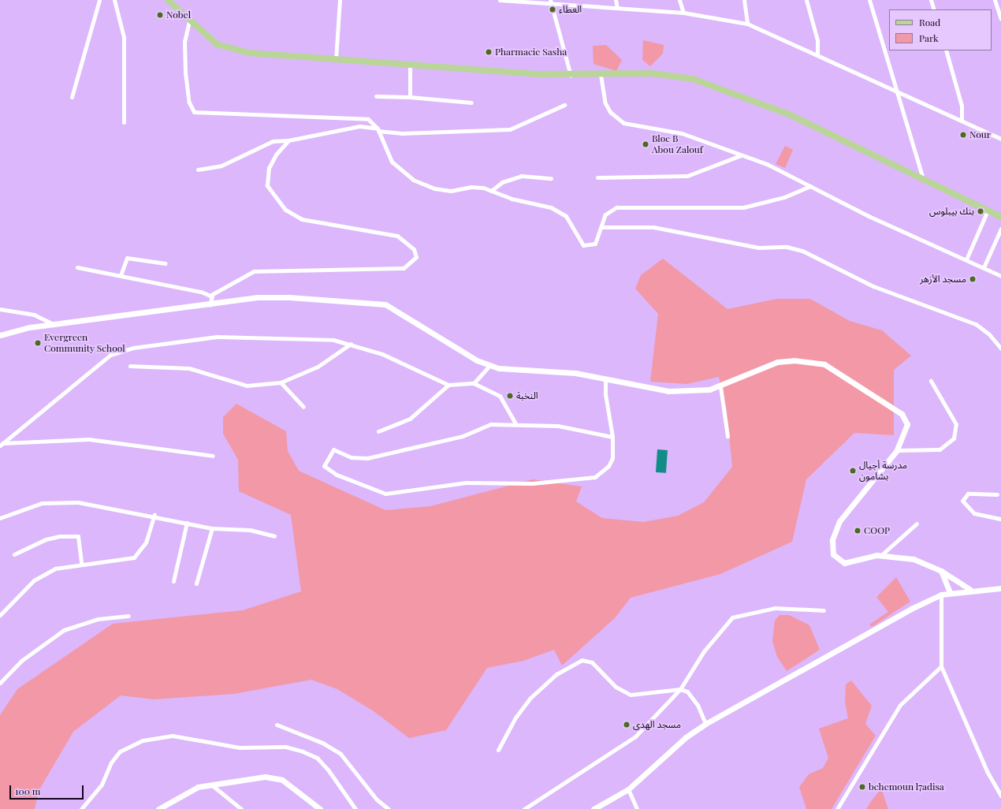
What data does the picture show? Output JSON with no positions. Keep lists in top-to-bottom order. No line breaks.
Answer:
{"places":["العطاء","Nobel","Pharmacie Sasha","Nour","Bloc B Abou Zalouf","بنك بيبلوس","مسجد الأزهر","Evergreen Community School","النخبة","مدرسة أجيال بشامون","COOP","مسجد الهدى","bchemoun l7adisa"],"legend":["Road","Park"],"scale_bar":"100 m"}
